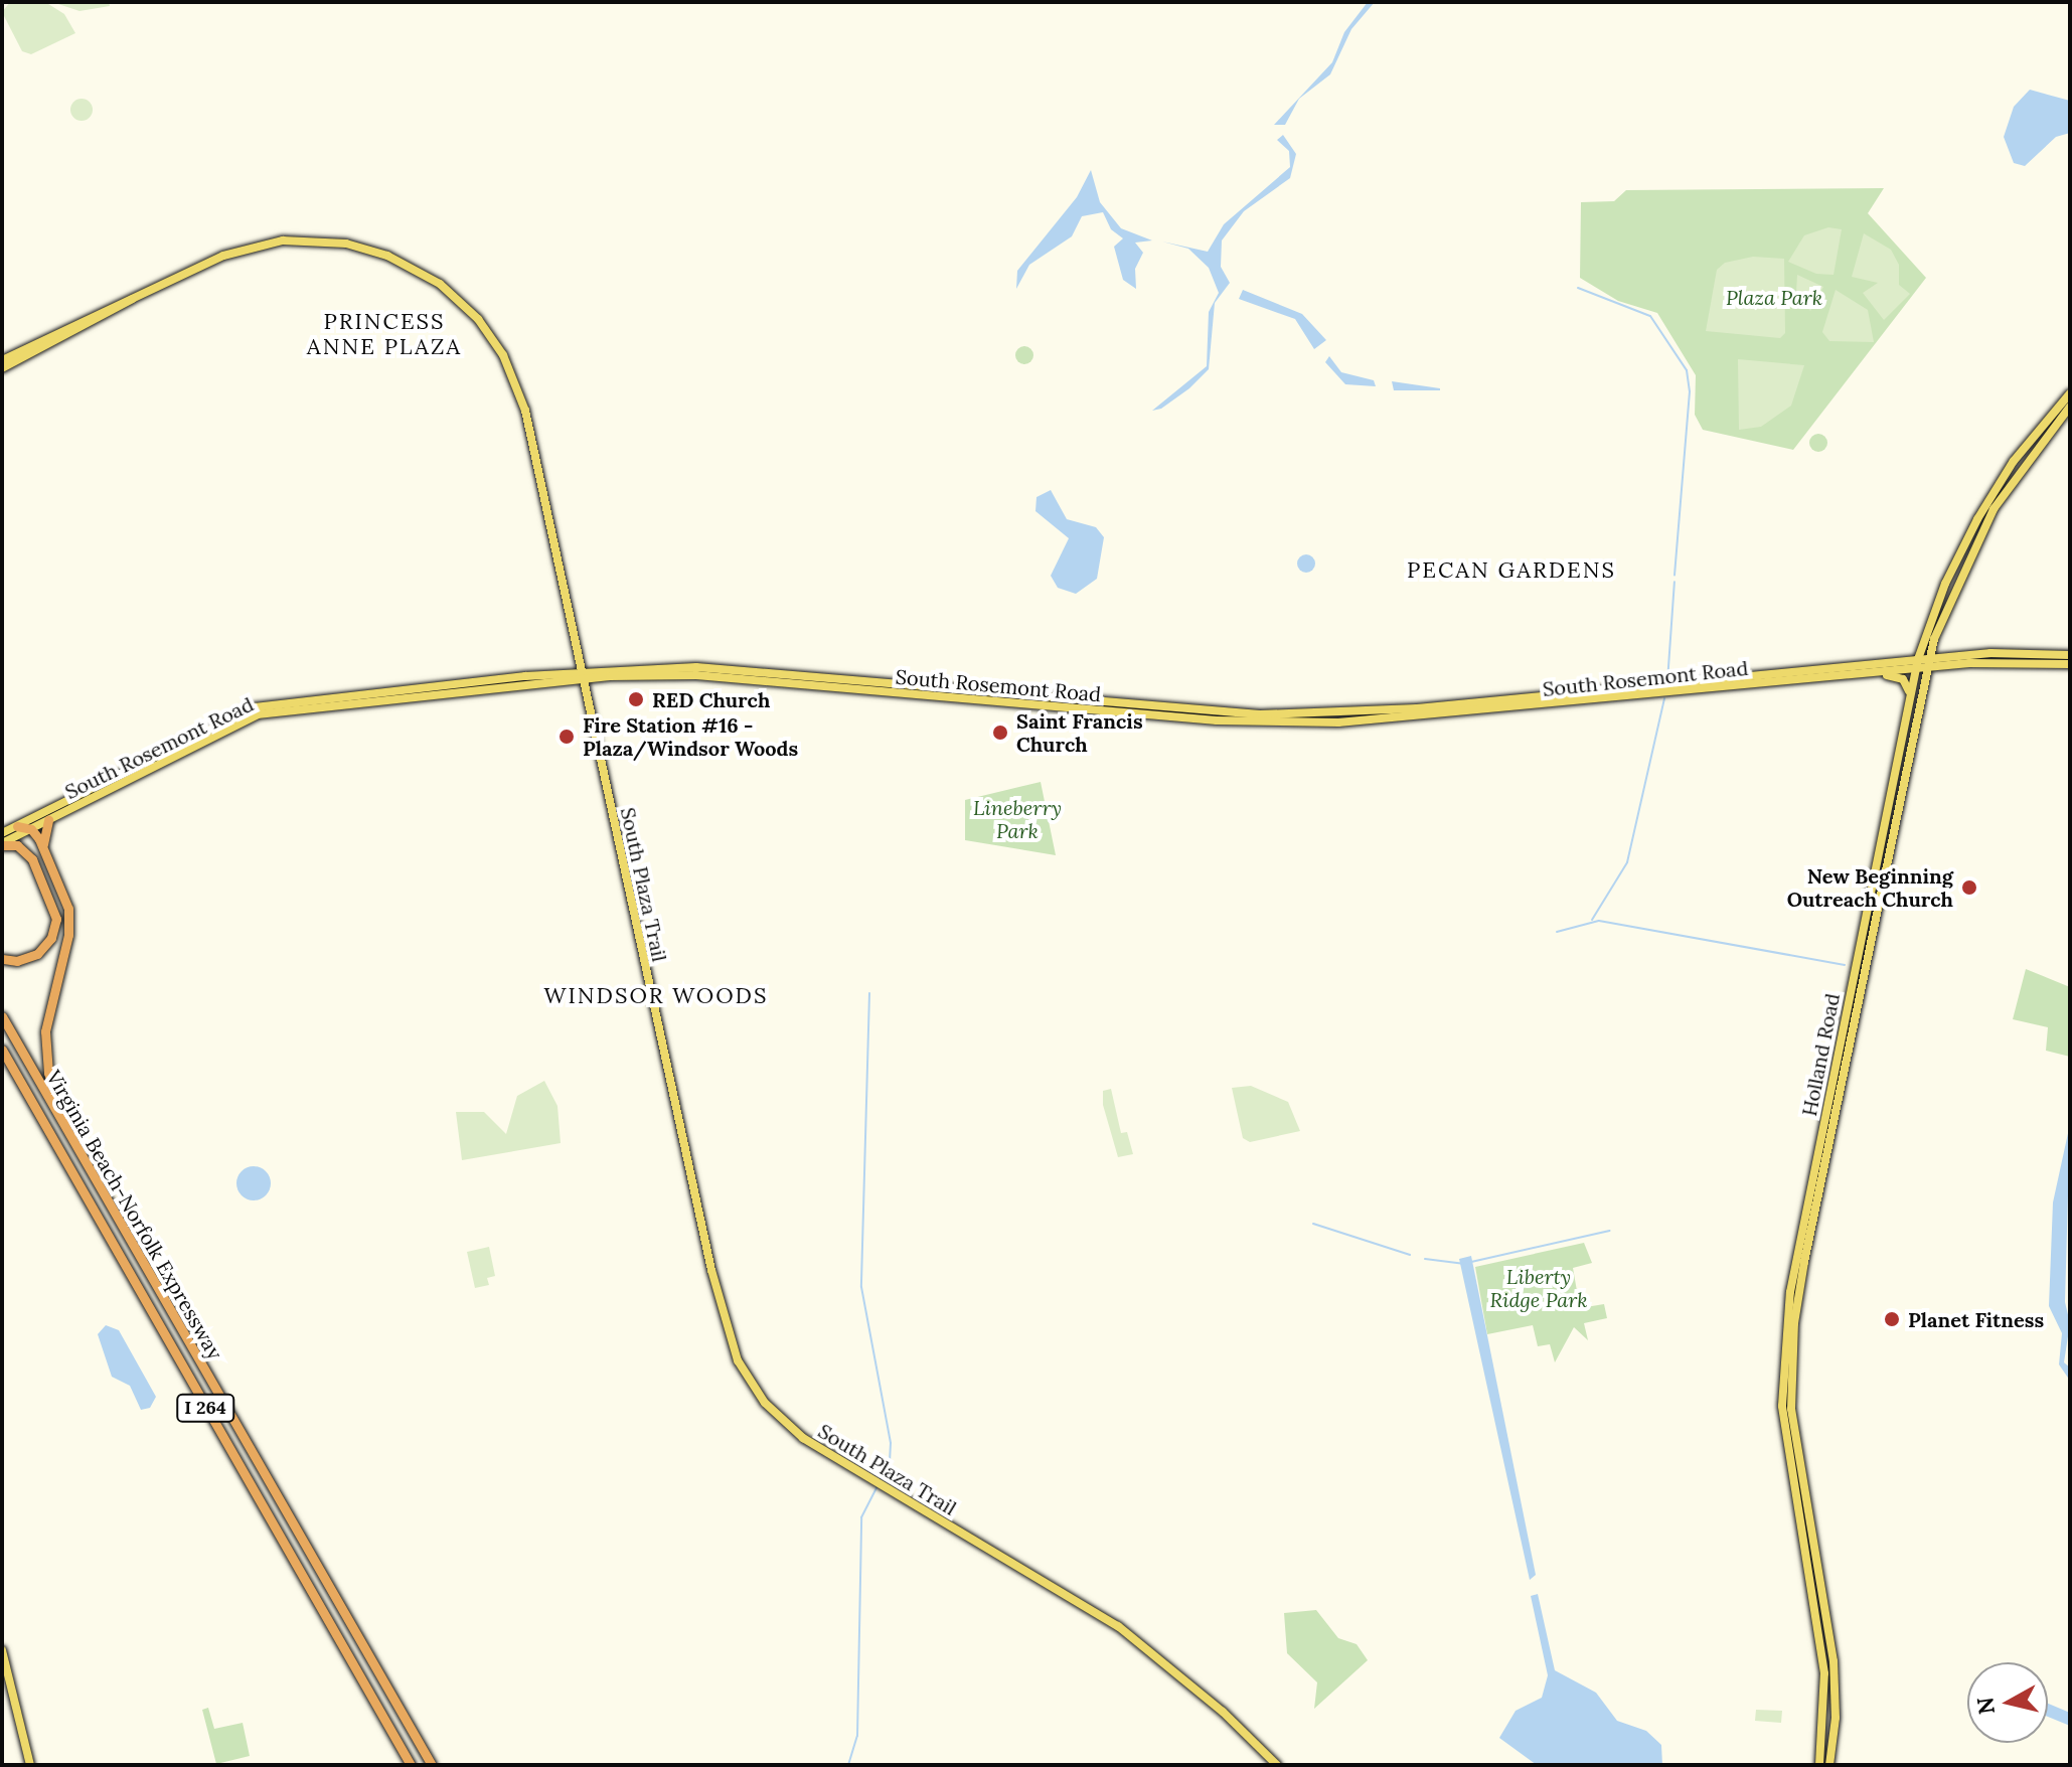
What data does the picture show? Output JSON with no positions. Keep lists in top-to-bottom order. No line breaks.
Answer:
{"streets":{"highway":["Virginia Beach-Norfolk Expressway","I 264"],"main road":["South Rosemont Road","South Plaza Trail","Holland Road"]},"crossings":[["South Rosemont Road","South Plaza Trail"],["South Rosemont Road","Holland Road"]],"districts":["PRINCESS ANNE PLAZA","PECAN GARDENS","WINDSOR WOODS"],"parks":["Plaza Park","Lineberry Park","Liberty Ridge Park"],"places":["RED Church","Saint Francis Church","Fire Station #16 - Plaza/Windsor Woods","New Beginning Outreach Church","Planet Fitness"],"north":"left"}
